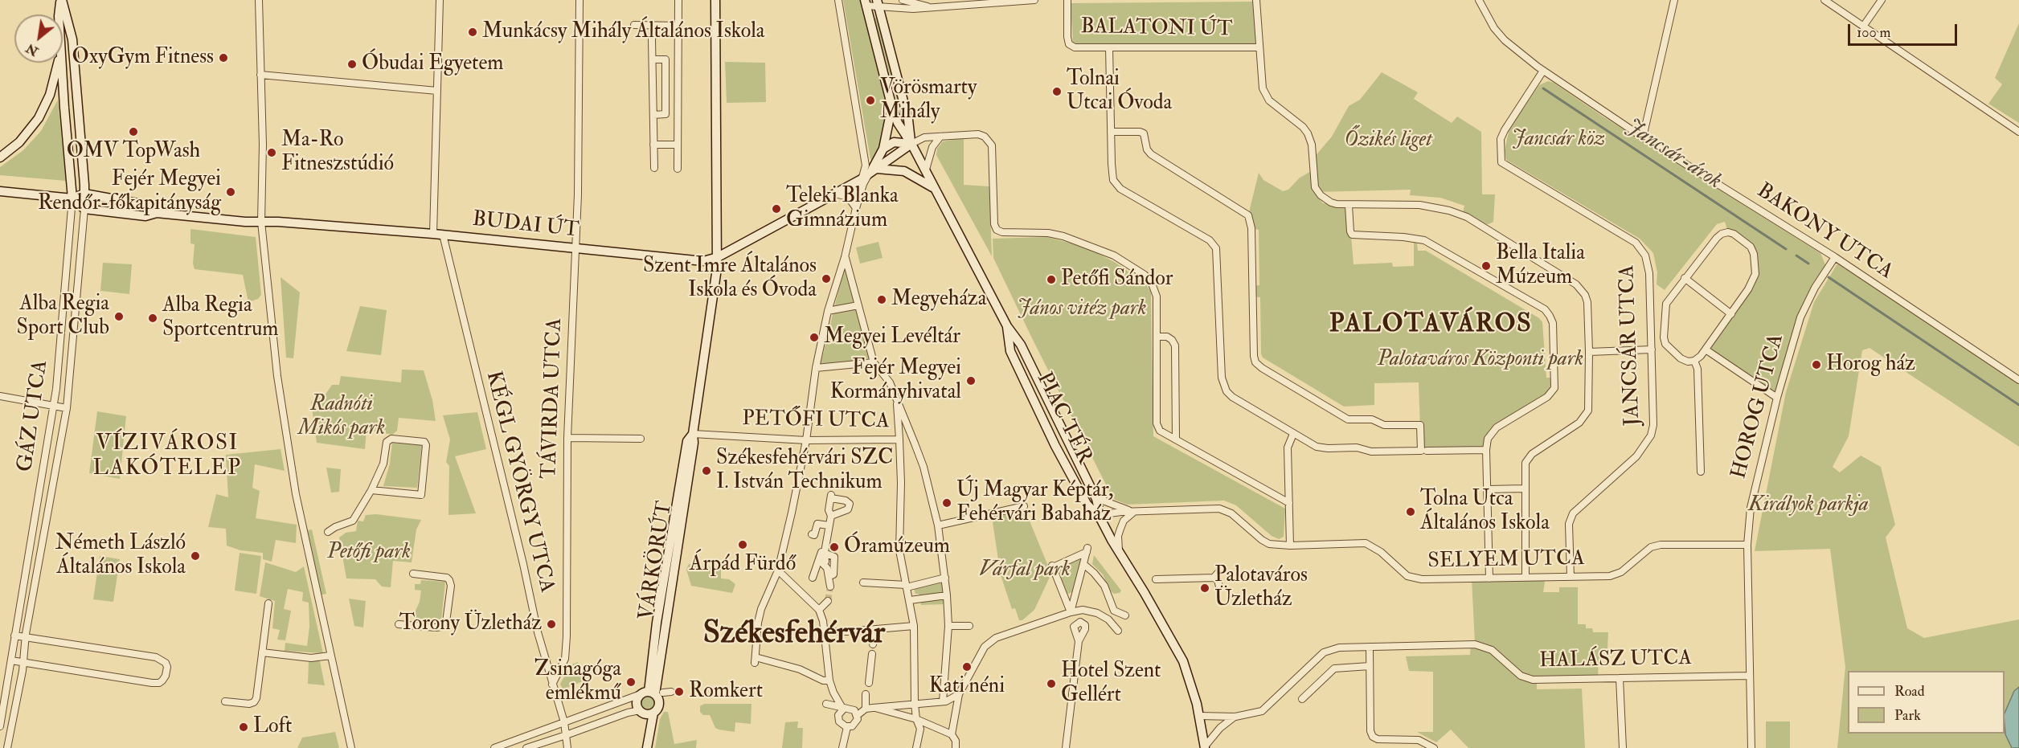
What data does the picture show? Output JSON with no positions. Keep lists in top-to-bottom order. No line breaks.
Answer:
{"streets":{"street":["BALATONI ÚT","BUDAI ÚT","BAKONY UTCA","JANCSÁR UTCA","TÁVIRDA UTCA","HOROG UTCA","GÁZ UTCA","PIAC TÉR","PETŐFI UTCA","KÉGL GYÖRGY UTCA","VÁRKÖRÚT","SELYEM UTCA","HALÁSZ UTCA"]},"crossings":[["BUDAI ÚT","TÁVIRDA UTCA"],["BUDAI ÚT","GÁZ UTCA"],["BUDAI ÚT","PIAC TÉR"],["BUDAI ÚT","KÉGL GYÖRGY UTCA"],["BUDAI ÚT","VÁRKÖRÚT"],["BAKONY UTCA","JANCSÁR UTCA"],["BAKONY UTCA","HOROG UTCA"],["JANCSÁR UTCA","SELYEM UTCA"],["TÁVIRDA UTCA","KÉGL GYÖRGY UTCA"],["HOROG UTCA","SELYEM UTCA"],["HOROG UTCA","HALÁSZ UTCA"],["PIAC TÉR","SELYEM UTCA"],["PIAC TÉR","HALÁSZ UTCA"],["PETŐFI UTCA","VÁRKÖRÚT"]],"districts":["PALOTAVÁROS","VÍZIVÁROSI LAKÓTELEP","Székesfehérvár"],"water":["Jancsár-árok"],"parks":["Jancsár köz","Őzikés liget","János vitéz park","Palotaváros Központi park","Radnóti Mikós park","Királyok parkja","Petőfi park","Várfal park"],"places":["Munkácsy Mihály Általános Iskola","OxyGym Fitness","Óbudai Egyetem","Tolnai Utcai Óvoda","Vörösmarty Mihály","OMV TopWash","Ma-Ro Fitneszstúdió","Fejér Megyei Rendőr-főkapitányság","Teleki Blanka Gimnázium","Bella Italia Múzeum","Szent Imre Általános Iskola és Óvoda","Petőfi Sándor","Megyeháza","Alba Regia Sport Club","Alba Regia Sportcentrum","Megyei Levéltár","Horog ház","Fejér Megyei Kormányhivatal","Székesfehérvári SZC I. István Technikum","Új Magyar Képtár, Fehérvári Babaház","Tolna Utca Általános Iskola","Árpád Fürdő","Óramúzeum","Németh László Általános Iskola","Palotaváros Üzletház","Torony Üzletház","Kati néni","Zsinagóga emlékmű","Hotel Szent Gellért","Romkert","Loft"],"legend":["Road","Park"],"scale_bar":"100 m","north":"bottom left"}
